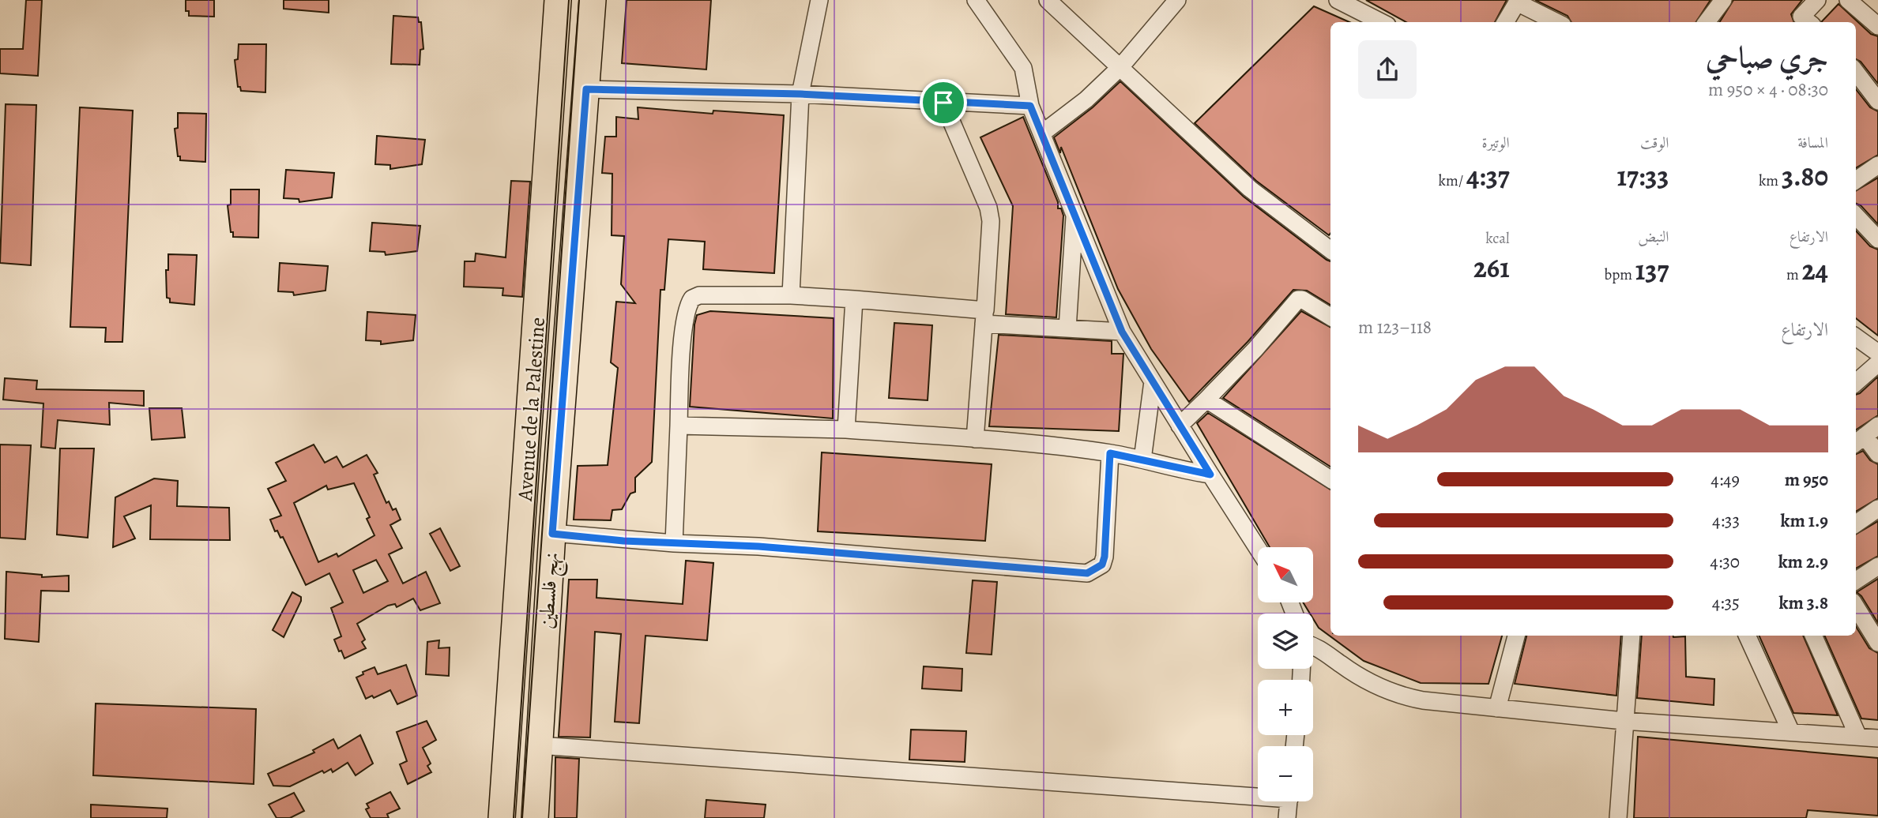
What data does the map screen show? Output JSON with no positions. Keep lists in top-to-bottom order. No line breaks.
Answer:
{"streets":{"main road":["Avenue de la Palestine","نهج فلسطين"]},"north":"top left","page":{"heading":["جري صباحي","08:30 · 4 × 950 m"],"stats":[["المسافة","3.80 km"],["الوقت","17:33"],["الوتيرة","4:37 /km"],["الارتفاع","24 m"],["النبض","137 bpm"],["kcal","261"]],"chart":["الارتفاع","118–123 m"],"list":[{"name":"950 m","note":"4:49"},{"name":"1.9 km","note":"4:33"},{"name":"2.9 km","note":"4:30"},{"name":"3.8 km","note":"4:35"}],"map_buttons":["+","−"]}}
